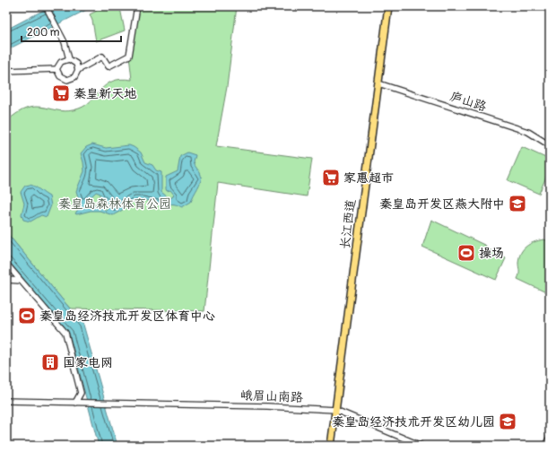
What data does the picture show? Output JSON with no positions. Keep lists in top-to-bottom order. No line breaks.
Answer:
{"streets":{"main road":["长江西道"],"street":["庐山路","峨眉山南路"]},"crossings":[["庐山路","长江西道"],["长江西道","峨眉山南路"]],"parks":["秦皇岛森林体育公园"],"places":{"supermarket":["秦皇新天地","家惠超市"],"school or university":["秦皇岛开发区燕大附中","秦皇岛经济技术开发区幼儿园"],"sports":["操场","秦皇岛经济技术开发区体育中心"],"building":["国家电网"]},"scale_bar":"200 m"}
